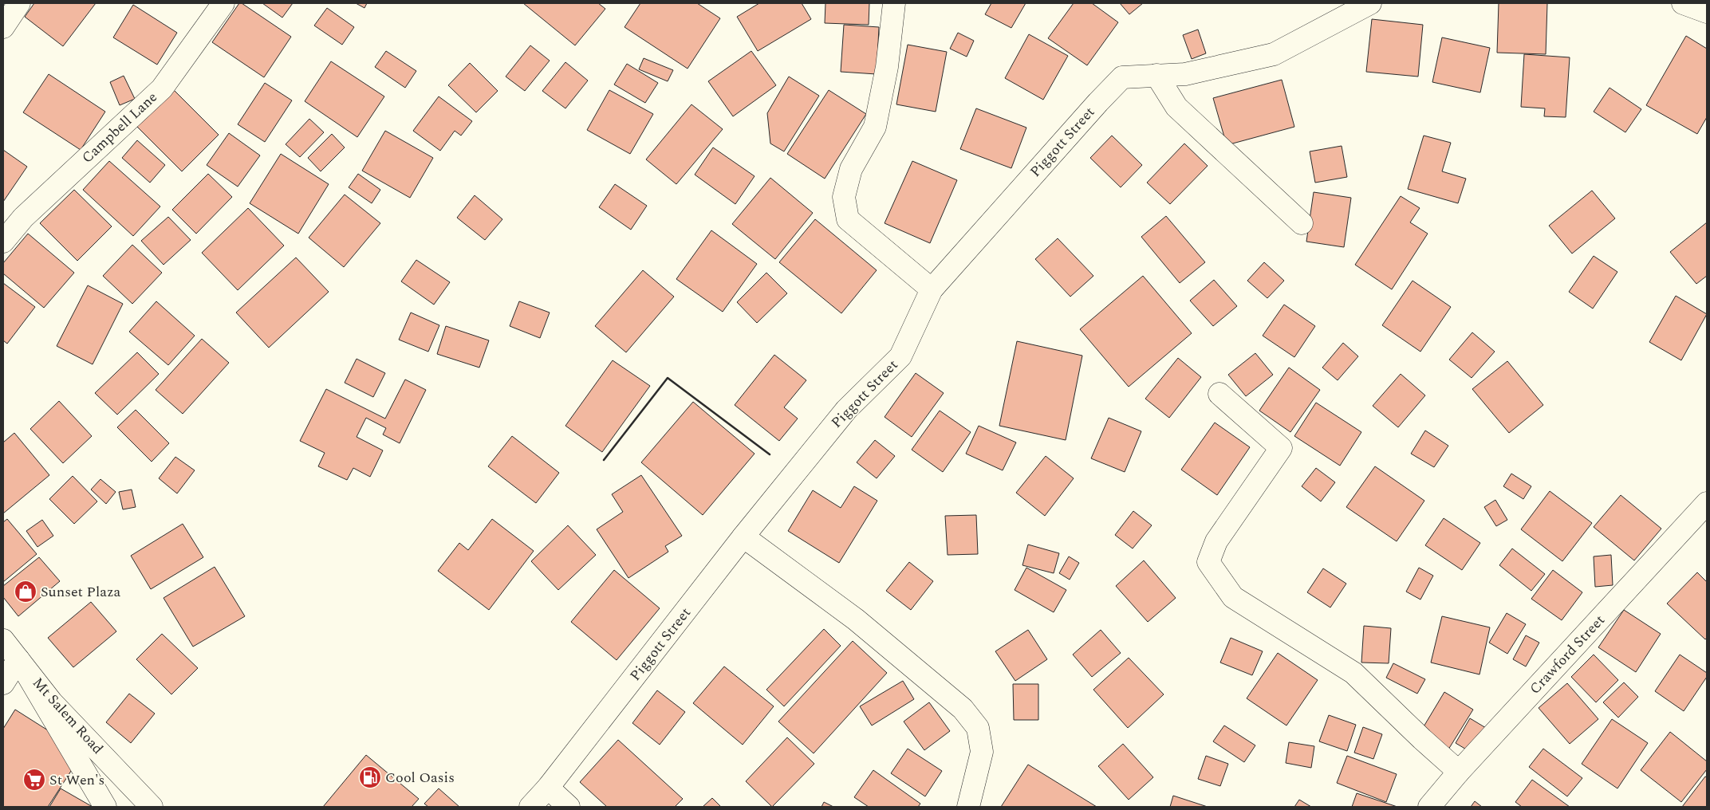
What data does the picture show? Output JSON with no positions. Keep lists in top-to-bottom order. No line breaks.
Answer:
{"streets":{"street":["Campbell Lane","Piggott Street","Crawford Street","Mt Salem Road"]},"places":{"shop":["Sunset Plaza"],"fuel station":["Cool Oasis"],"supermarket":["St Wen's"]}}
